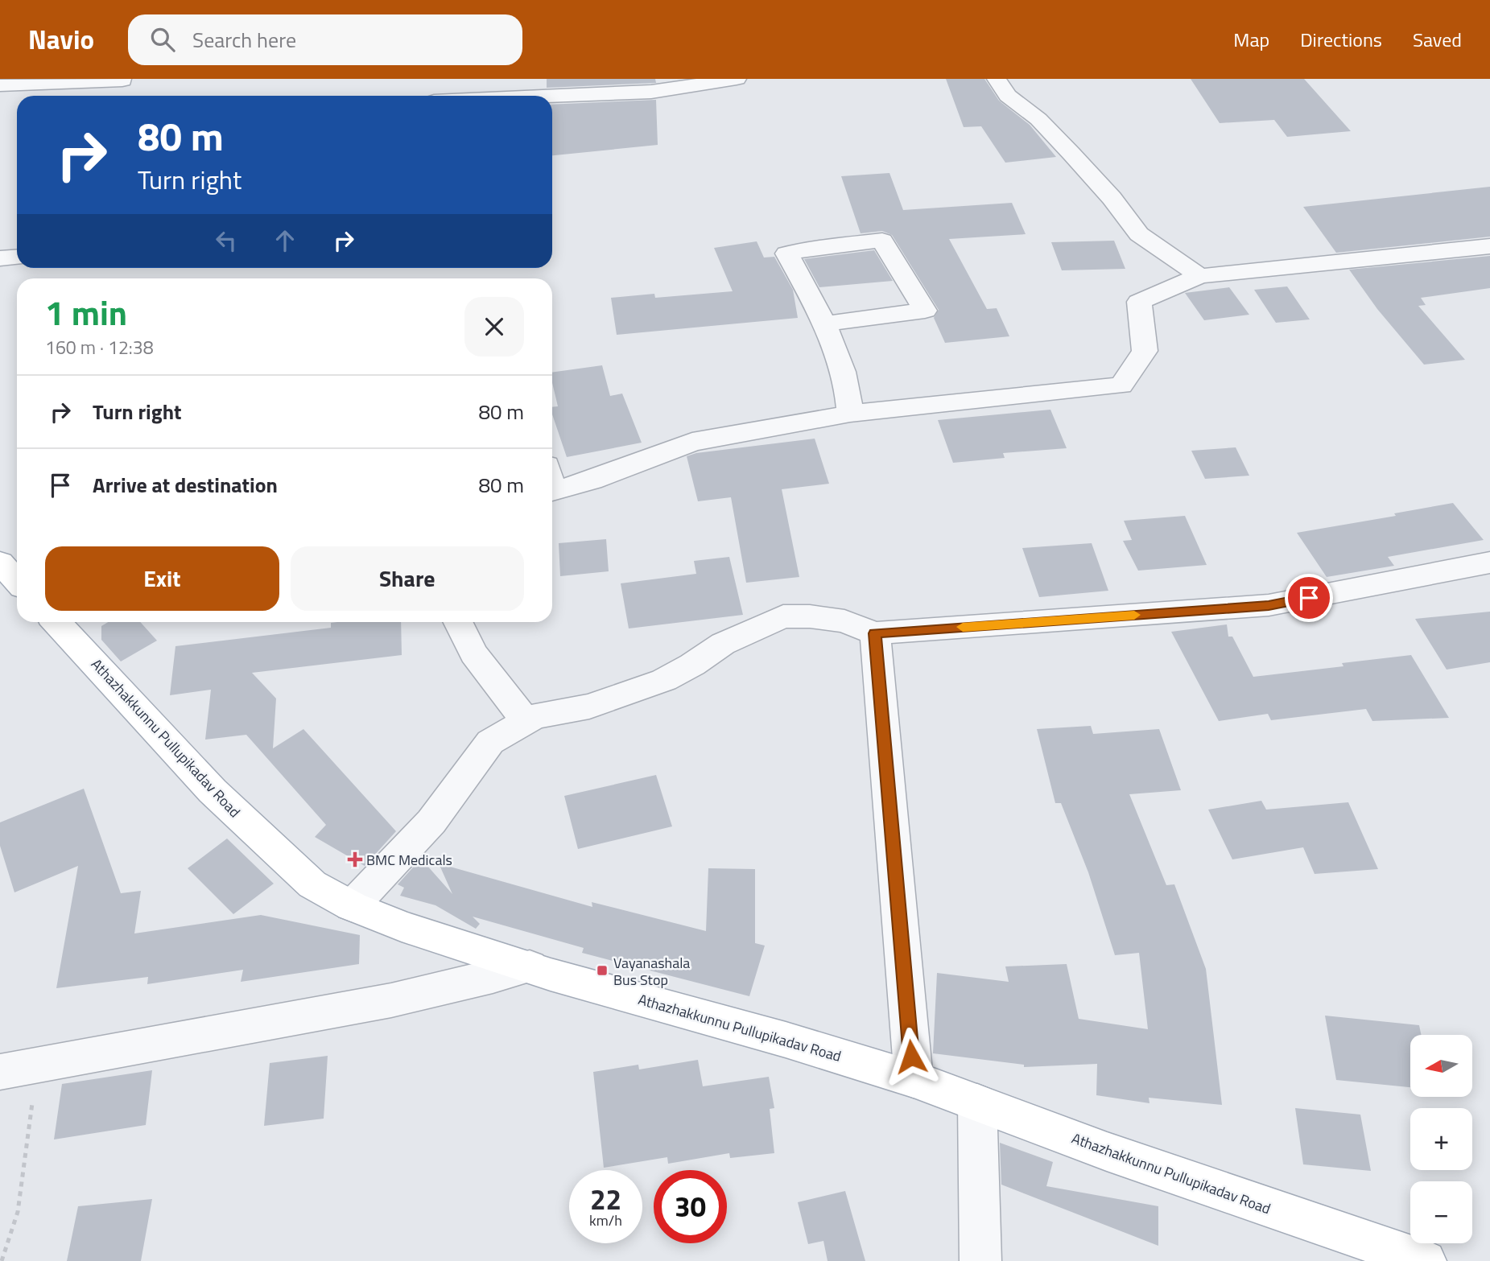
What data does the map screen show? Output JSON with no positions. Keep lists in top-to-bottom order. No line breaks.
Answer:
{"streets":{"main road":["Athazhakkunnu Pullupikadav Road"]},"places":{"health":["BMC Medicals"],"transit":["Vayanashala Bus Stop"]},"north":"left","page":{"header":"Navio","search":"Search here","nav":["Map","Directions","Saved"],"turn":["80 m","Turn right"],"heading":["1 min","160 m · 12:38"],"list":[{"name":"Turn right","value":"80 m"},{"name":"Arrive at destination","value":"80 m"}],"buttons":["Exit","Share"],"map_buttons":["+","−"],"speed":"22 km/h","limit":"30"}}
